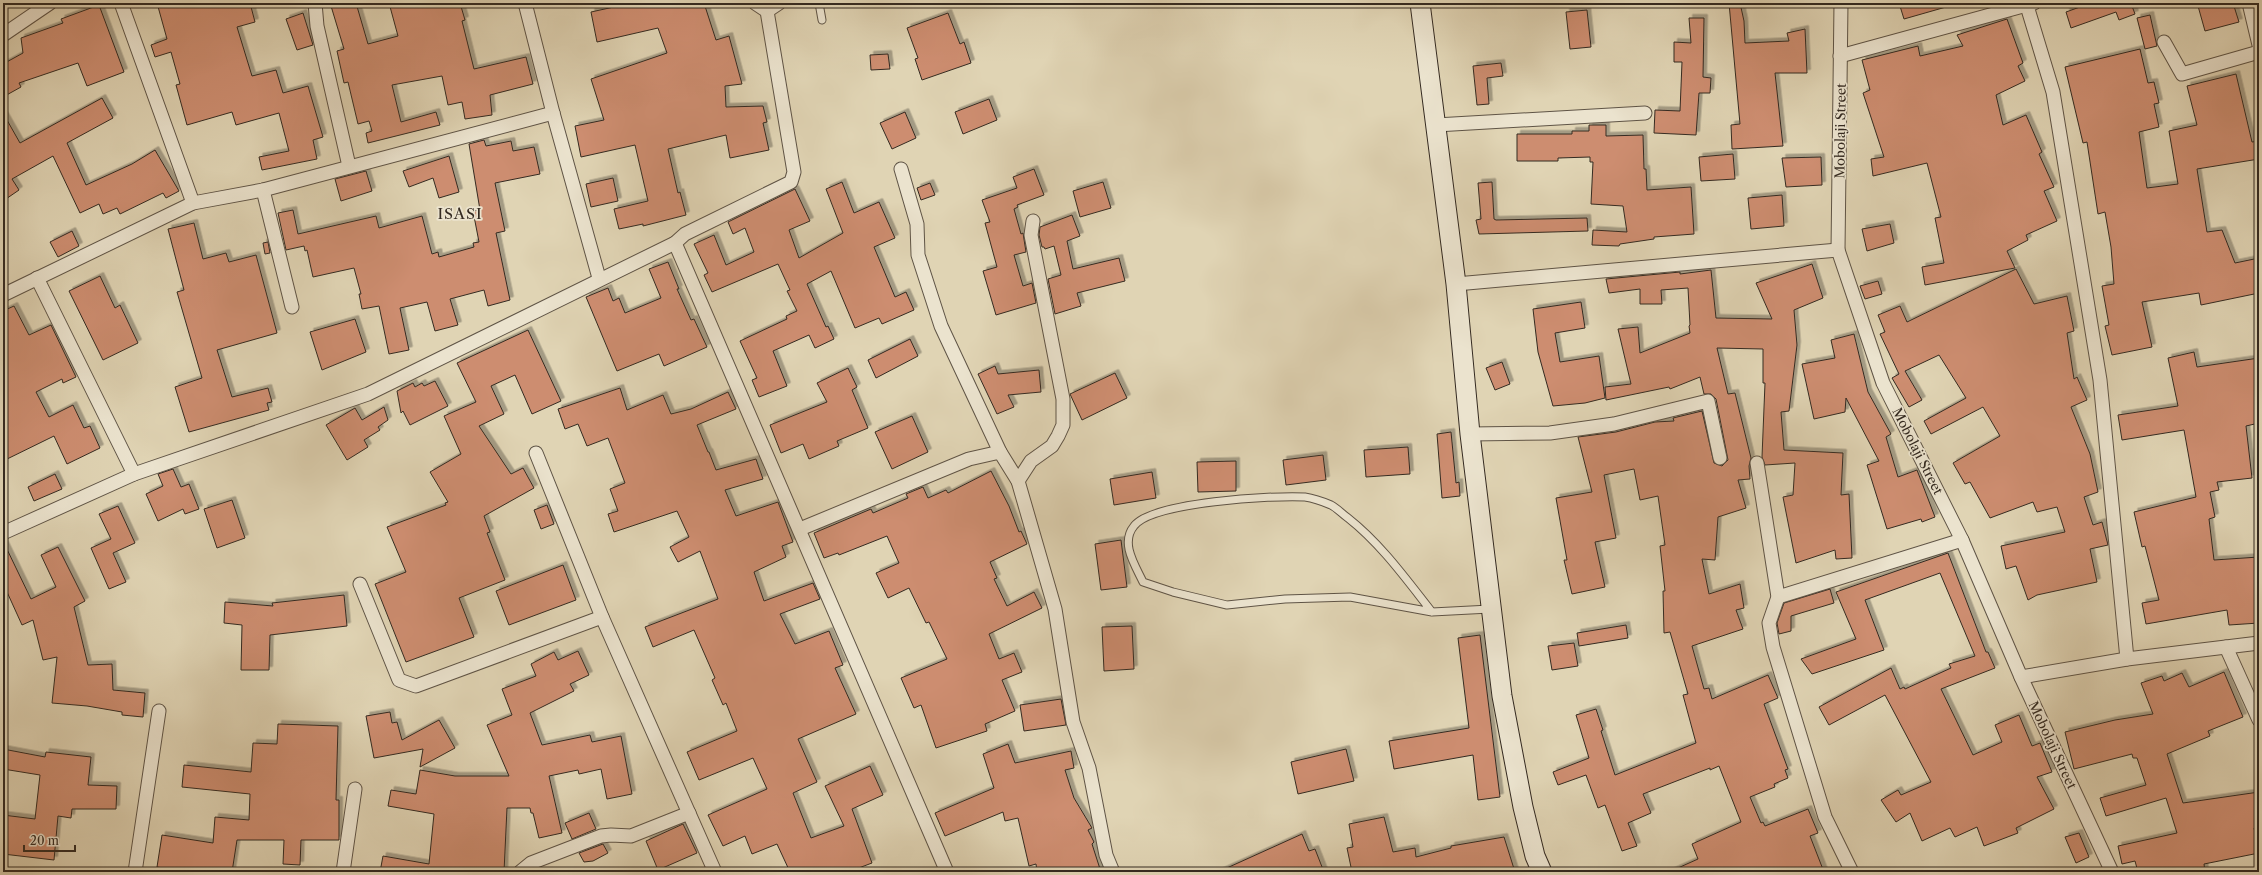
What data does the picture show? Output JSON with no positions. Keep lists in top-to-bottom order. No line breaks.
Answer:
{"streets":{"street":["Mobolaji Street"]},"districts":["ISASI"],"scale_bar":"20 m"}
